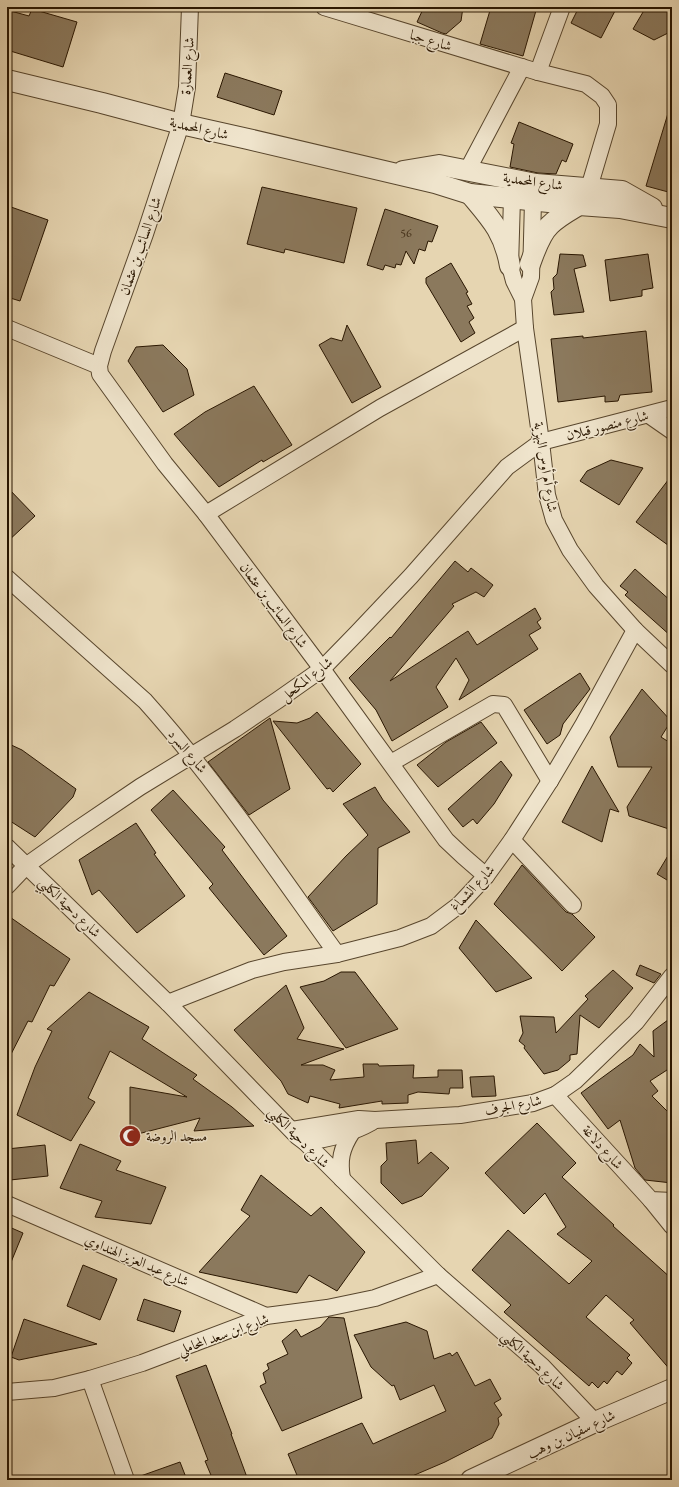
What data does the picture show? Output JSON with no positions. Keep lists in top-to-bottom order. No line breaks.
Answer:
{"streets":{"street":["شارع جبا","شارع العمارة","شارع المحمدية","شارع السائب بن عثمان","شارع منصور قبلان","شارع أم أوس البهزية","شارع المكحل","شارع السرد","شارع الشماغ","شارع دحية الكلبي","شارع الجرف","شارع دلاغة","شارع عبد العزيز الهنداوي","شارع ابن سعد المحاملي","شارع سفيان بن وهب"]},"crossings":[["شارع جبا","شارع المحمدية"],["شارع العمارة","شارع المحمدية"],["شارع العمارة","شارع السائب بن عثمان"],["شارع المحمدية","شارع السائب بن عثمان"],["شارع المحمدية","شارع أم أوس البهزية"],["شارع السائب بن عثمان","شارع المكحل"],["شارع السائب بن عثمان","شارع الشماغ"],["شارع منصور قبلان","شارع أم أوس البهزية"],["شارع منصور قبلان","شارع المكحل"],["شارع أم أوس البهزية","شارع المكحل"],["شارع أم أوس البهزية","شارع الشماغ"],["شارع المكحل","شارع السرد"],["شارع المكحل","شارع دحية الكلبي"],["شارع السرد","شارع الشماغ"],["شارع الشماغ","شارع دحية الكلبي"],["شارع دحية الكلبي","شارع الجرف"],["شارع دحية الكلبي","شارع ابن سعد المحاملي"],["شارع دحية الكلبي","شارع سفيان بن وهب"],["شارع الجرف","شارع دلاغة"],["شارع عبد العزيز الهنداوي","شارع ابن سعد المحاملي"]],"places":{"mosque":["مسجد الروضة"]},"house_numbers":["56"]}
